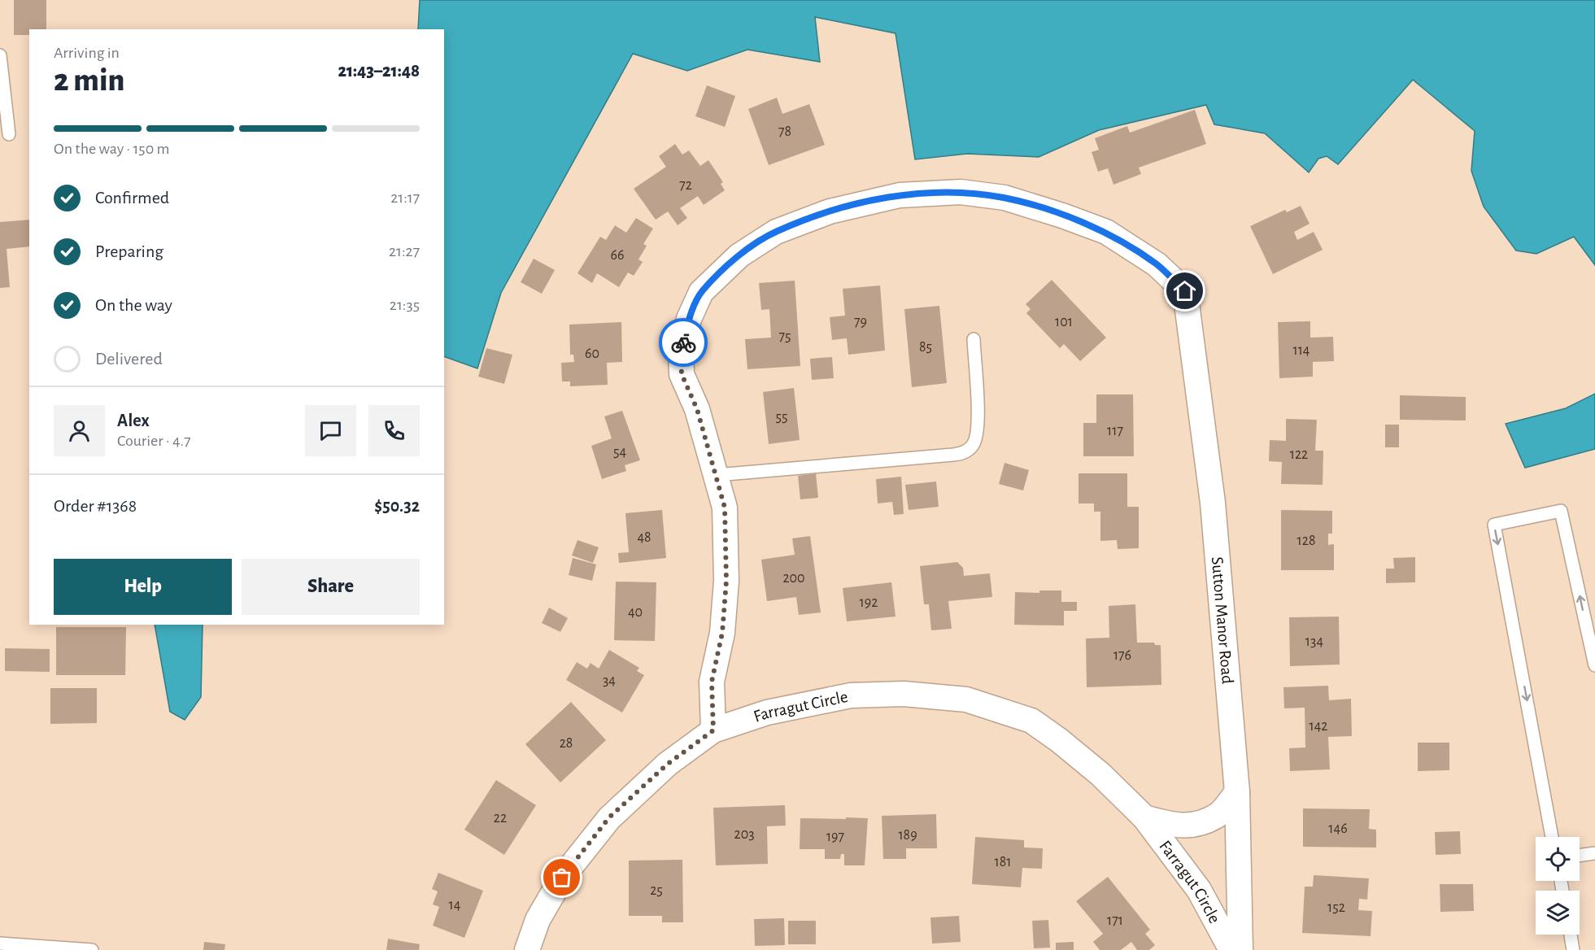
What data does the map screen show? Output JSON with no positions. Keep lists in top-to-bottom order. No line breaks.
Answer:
{"streets":{"street":["Sutton Manor Road","Farragut Circle"]},"crossings":[["Sutton Manor Road","Farragut Circle"]],"house_numbers":["78","72","66","79","101","75","85","114","60","55","117","54","122","48","128","200","192","40","134","176","34","142","28","22","146","203","189","197","181","25","14","152","171"],"page":{"heading":["2 min","Arriving in","21:43–21:48"],"panel":["Alex","Courier · 4.7","Order #1368","$50.32"],"bar":"On the way · 150 m","list":[["Confirmed","21:17"],["Preparing","21:27"],["On the way","21:35"],"Delivered"],"buttons":["Help","Share"]}}
